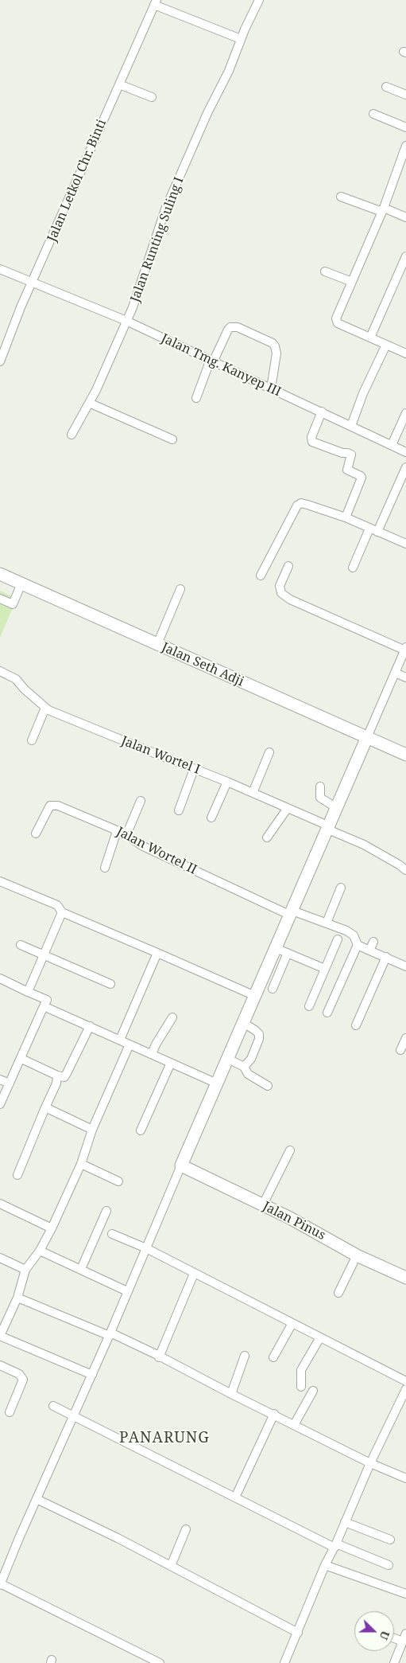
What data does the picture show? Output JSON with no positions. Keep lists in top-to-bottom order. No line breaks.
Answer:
{"streets":{"street":["Jalan Letkol Chr. Binti","Jalan Runting Suling I","Jalan Tmg. Kanyep III","Jalan Seth Adji","Jalan Wortel I","Jalan Wortel II","Jalan Pinus"]},"crossings":[["Jalan Letkol Chr. Binti","Jalan Tmg. Kanyep III"],["Jalan Runting Suling I","Jalan Tmg. Kanyep III"]],"districts":["PANARUNG"],"north":"right"}
